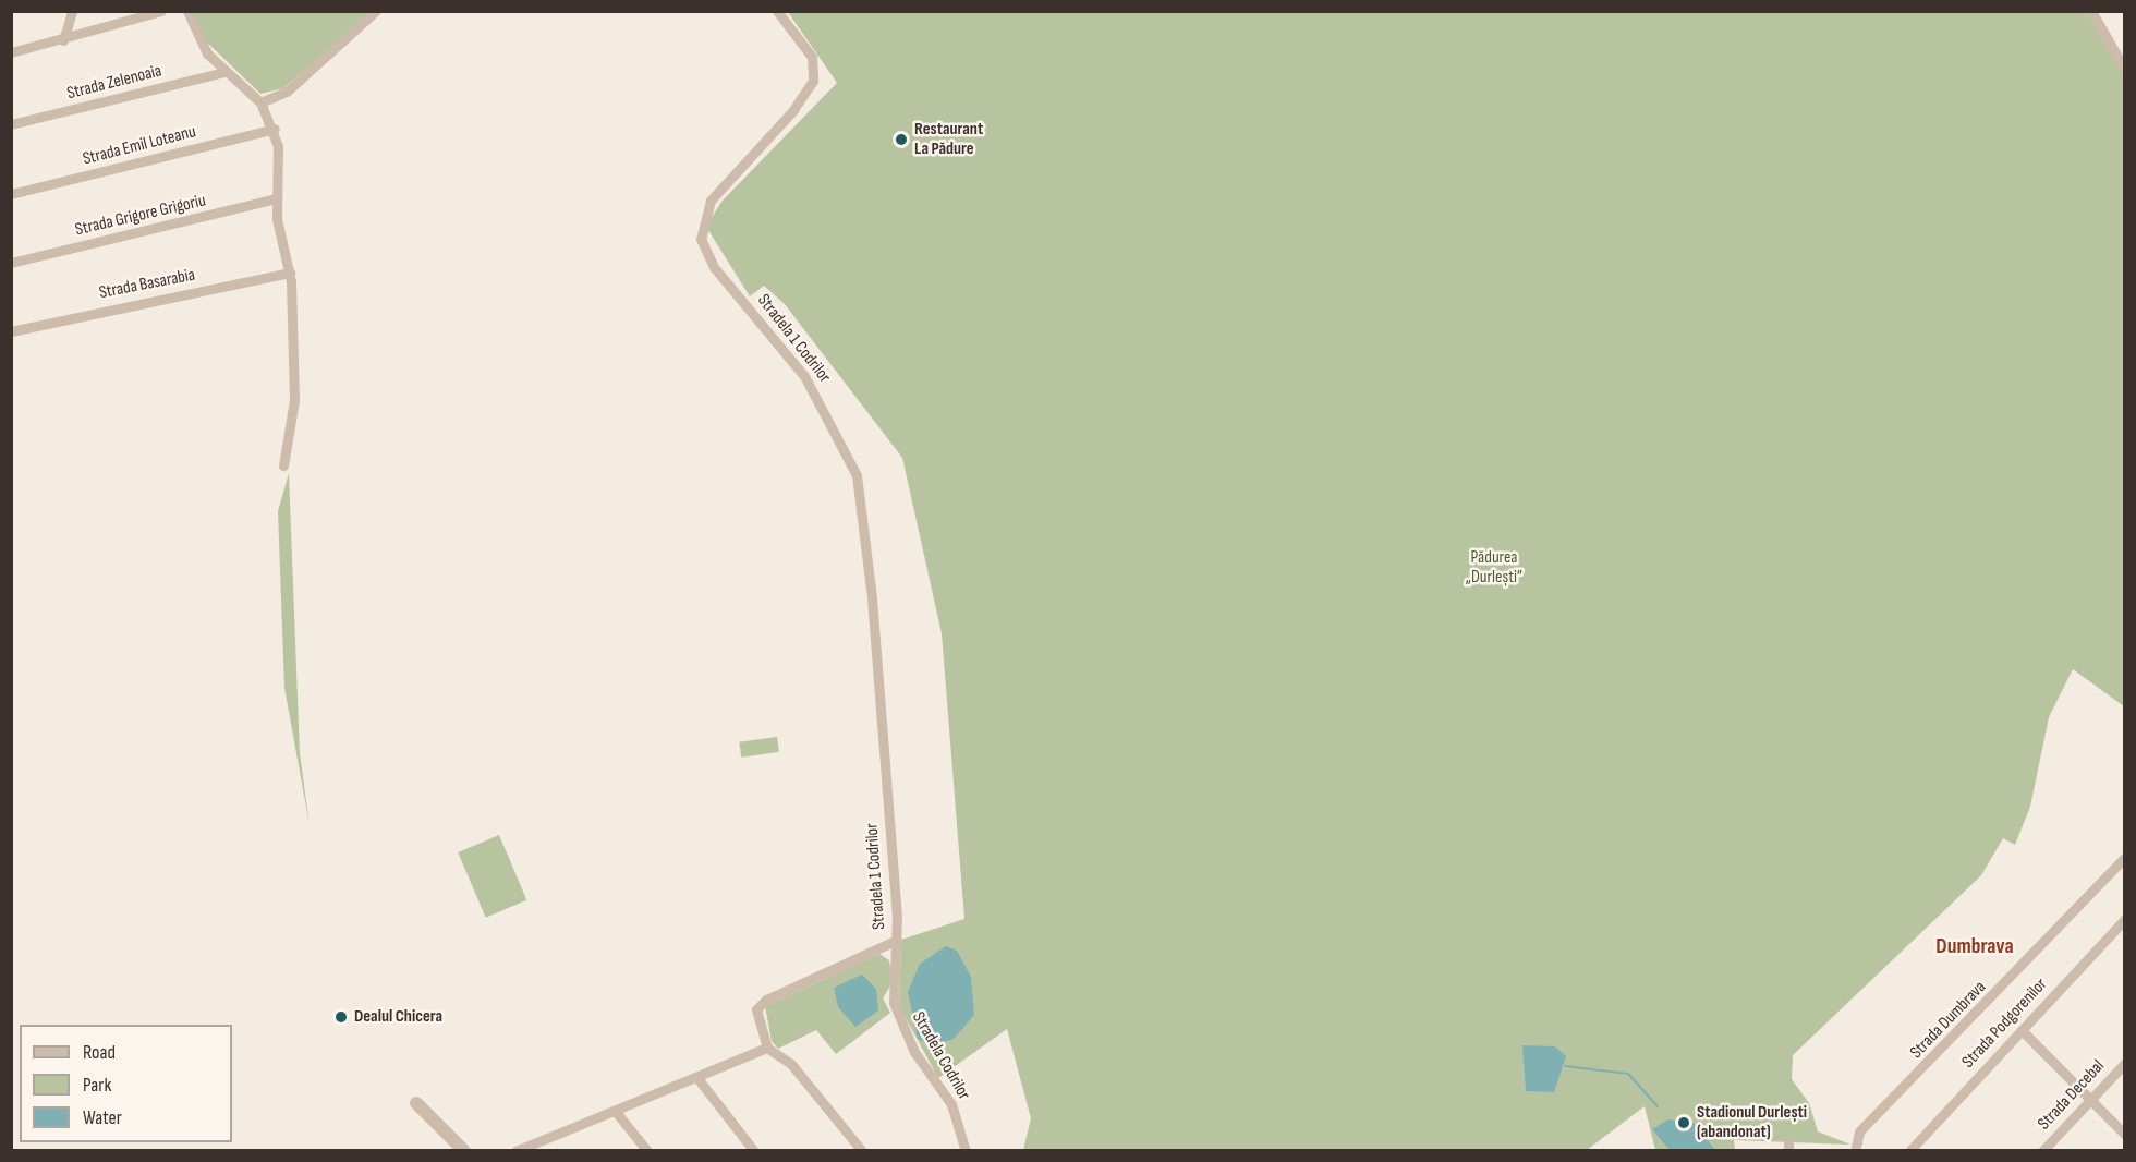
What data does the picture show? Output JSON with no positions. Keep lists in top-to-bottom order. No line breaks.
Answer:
{"streets":{"street":["Strada Zelenoaia","Strada Emil Loteanu","Strada Grigore Grigoriu","Strada Basarabia","Stradela 1 Codrilor","Strada Dumbrava","Strada Podgorenilor","Stradela Codrilor","Strada Decebal"]},"crossings":[["Stradela 1 Codrilor","Stradela Codrilor"]],"districts":["Dumbrava"],"parks":["Pădurea „Durlești”"],"places":["Restaurant La Pădure","Dealul Chicera","Stadionul Durlești (abandonat)"],"legend":["Road","Park","Water"]}
